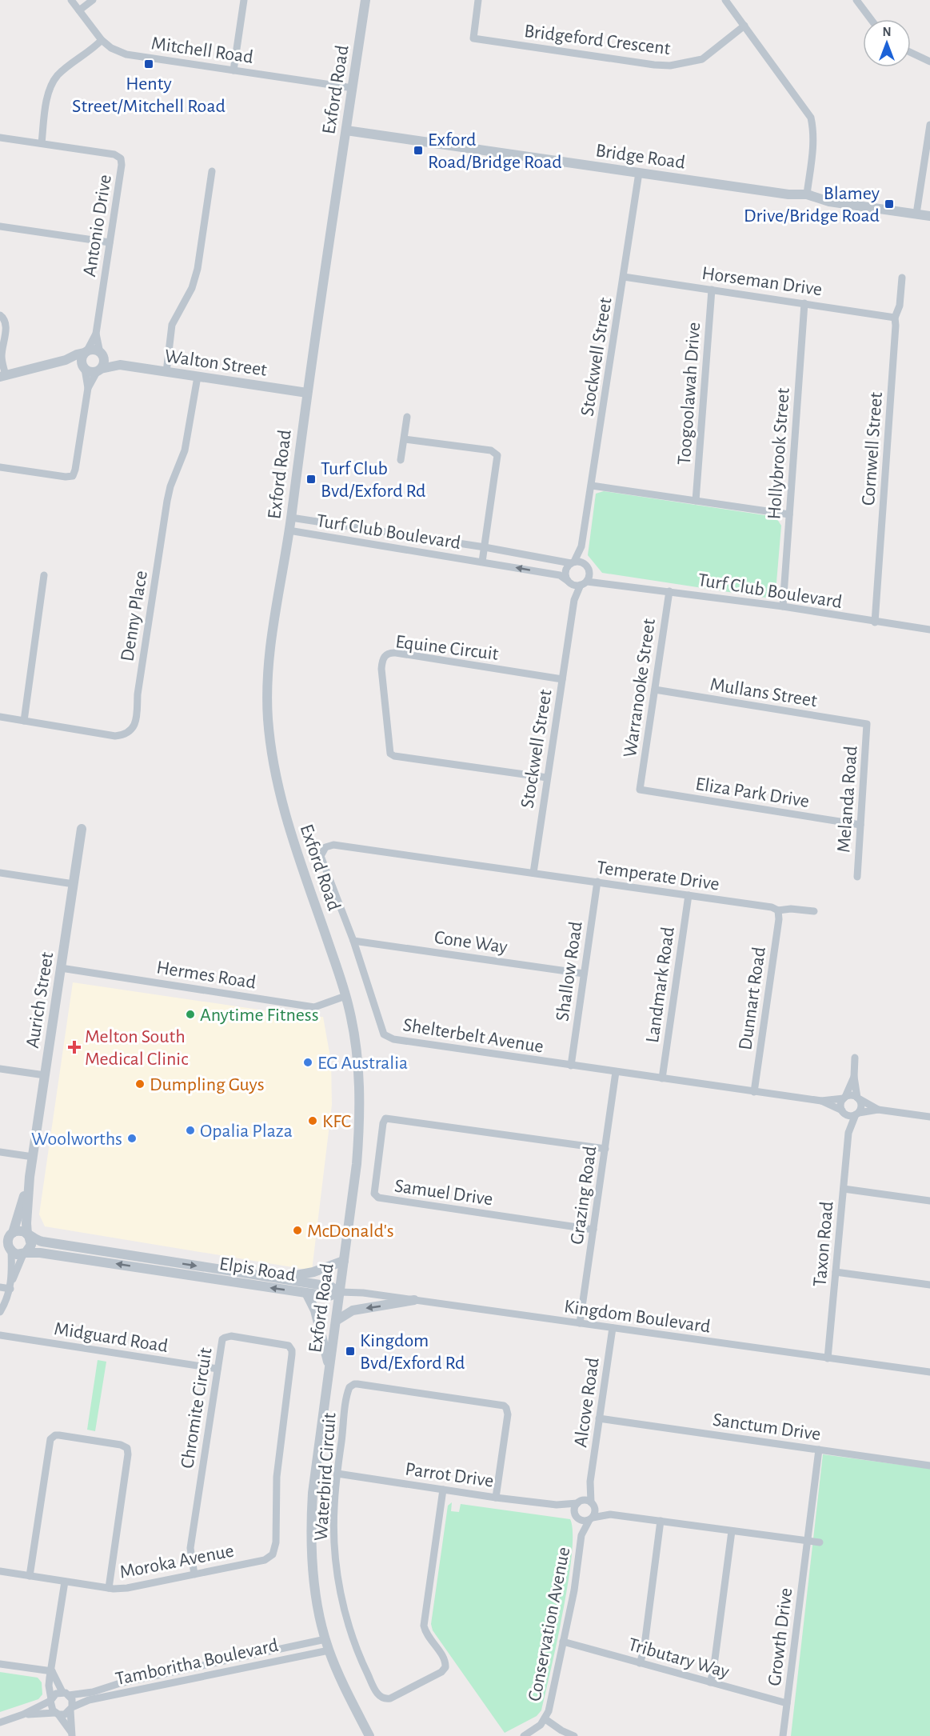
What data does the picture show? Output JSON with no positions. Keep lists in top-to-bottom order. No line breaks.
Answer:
{"streets":{"street":["Bridgeford Crescent","Mitchell Road","Exford Road","Bridge Road","Antonio Drive","Horseman Drive","Stockwell Street","Walton Street","Toogoolawah Drive","Cornwell Street","Hollybrook Street","Turf Club Boulevard","Denny Place","Equine Circuit","Warranooke Street","Mullans Street","Eliza Park Drive","Melanda Road","Temperate Drive","Cone Way","Shallow Road","Hermes Road","Landmark Road","Dunnart Road","Aurich Street","Shelterbelt Avenue","Samuel Drive","Grazing Road","Taxon Road","Elpis Road","Kingdom Boulevard","Midguard Road","Alcove Road","Chromite Circuit","Sanctum Drive","Parrot Drive","Waterbird Circuit","Moroka Avenue","Conservation Avenue","Growth Drive","Tributary Way","Tamboritha Boulevard"]},"crossings":[["Mitchell Road","Exford Road"],["Exford Road","Bridge Road"],["Exford Road","Walton Street"],["Exford Road","Turf Club Boulevard"],["Exford Road","Hermes Road"],["Exford Road","Elpis Road"],["Exford Road","Kingdom Boulevard"],["Exford Road","Tamboritha Boulevard"],["Bridge Road","Stockwell Street"],["Antonio Drive","Walton Street"],["Horseman Drive","Stockwell Street"],["Horseman Drive","Toogoolawah Drive"],["Horseman Drive","Cornwell Street"],["Horseman Drive","Hollybrook Street"],["Stockwell Street","Turf Club Boulevard"],["Stockwell Street","Equine Circuit"],["Stockwell Street","Temperate Drive"],["Stockwell Street","Shelterbelt Avenue"],["Walton Street","Denny Place"],["Cornwell Street","Turf Club Boulevard"],["Hollybrook Street","Turf Club Boulevard"],["Turf Club Boulevard","Warranooke Street"],["Warranooke Street","Mullans Street"],["Warranooke Street","Eliza Park Drive"],["Mullans Street","Melanda Road"],["Eliza Park Drive","Melanda Road"],["Temperate Drive","Shallow Road"],["Temperate Drive","Landmark Road"],["Temperate Drive","Dunnart Road"],["Temperate Drive","Shelterbelt Avenue"],["Cone Way","Shallow Road"],["Cone Way","Shelterbelt Avenue"],["Shallow Road","Shelterbelt Avenue"],["Hermes Road","Aurich Street"],["Landmark Road","Shelterbelt Avenue"],["Dunnart Road","Shelterbelt Avenue"],["Aurich Street","Elpis Road"],["Shelterbelt Avenue","Grazing Road"],["Samuel Drive","Grazing Road"],["Grazing Road","Kingdom Boulevard"],["Taxon Road","Kingdom Boulevard"],["Elpis Road","Kingdom Boulevard"],["Kingdom Boulevard","Alcove Road"],["Midguard Road","Chromite Circuit"],["Alcove Road","Sanctum Drive"],["Alcove Road","Parrot Drive"],["Alcove Road","Conservation Avenue"],["Chromite Circuit","Moroka Avenue"],["Sanctum Drive","Growth Drive"],["Parrot Drive","Waterbird Circuit"],["Parrot Drive","Conservation Avenue"],["Conservation Avenue","Tributary Way"],["Growth Drive","Tributary Way"]],"places":{"transit":["Henty Street/Mitchell Road","Exford Road/Bridge Road","Blamey Drive/Bridge Road","Turf Club Bvd/Exford Rd","Kingdom Bvd/Exford Rd"],"other":["Anytime Fitness","EG Australia","Dumpling Guys","KFC","Opalia Plaza","Woolworths","McDonald's"],"health":["Melton South Medical Clinic"]},"north":"top"}
